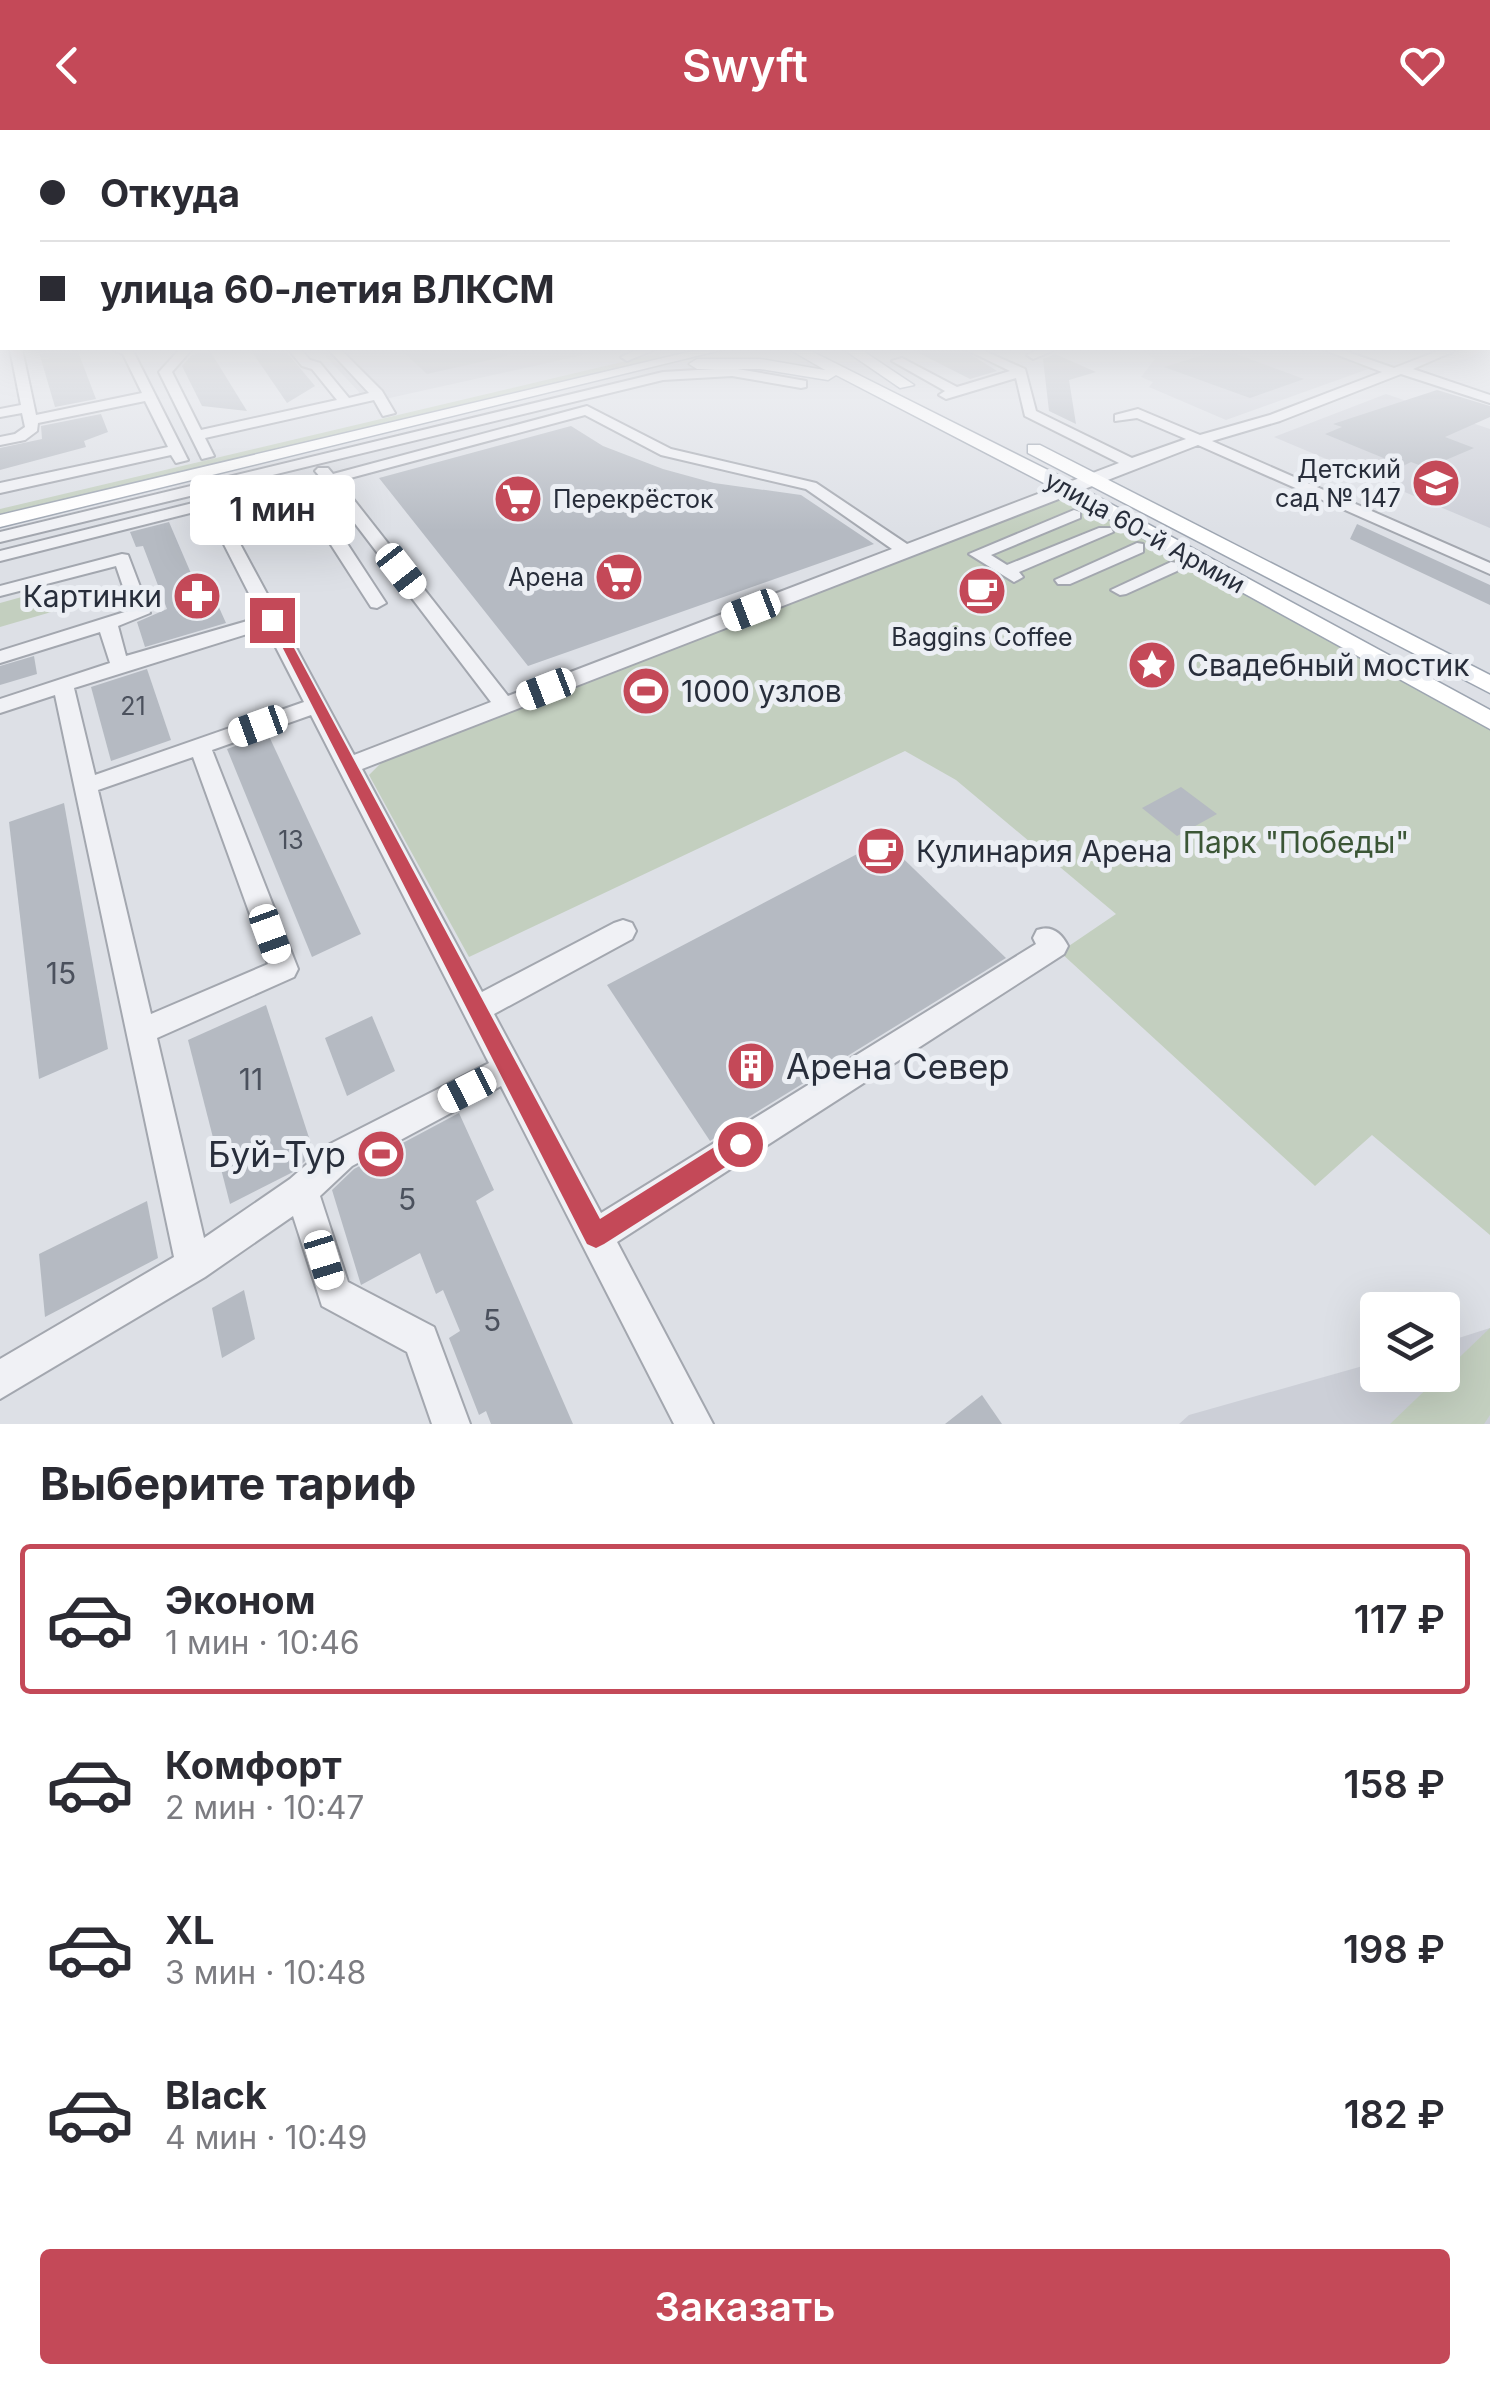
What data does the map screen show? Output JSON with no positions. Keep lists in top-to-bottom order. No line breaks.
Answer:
{"streets":{"main road":["улица 60-й Армии"]},"parks":["Парк \"Победы\""],"places":{"school or university":["Детский сад № 147"],"supermarket":["Перекрёсток","Арена"],"cafe":["Baggins Coffee","Кулинария Арена"],"pharmacy":["Картинки"],"place":["Свадебный мостик"],"sports":["1000 узлов","Буй-Тур"],"building":["Арена Север"]},"house_numbers":["21","13","15","11","5","5"],"page":{"header":"Swyft","banner":["Откуда","улица 60-летия ВЛКСМ"],"bubble":"1 мин","heading":"Выберите тариф","list":[{"name":"Эконом","note":"1 мин · 10:46","value":"117 ₽"},{"name":"Комфорт","note":"2 мин · 10:47","value":"158 ₽"},{"name":"XL","note":"3 мин · 10:48","value":"198 ₽"},{"name":"Black","note":"4 мин · 10:49","value":"182 ₽"}],"buttons":"Заказать"}}
